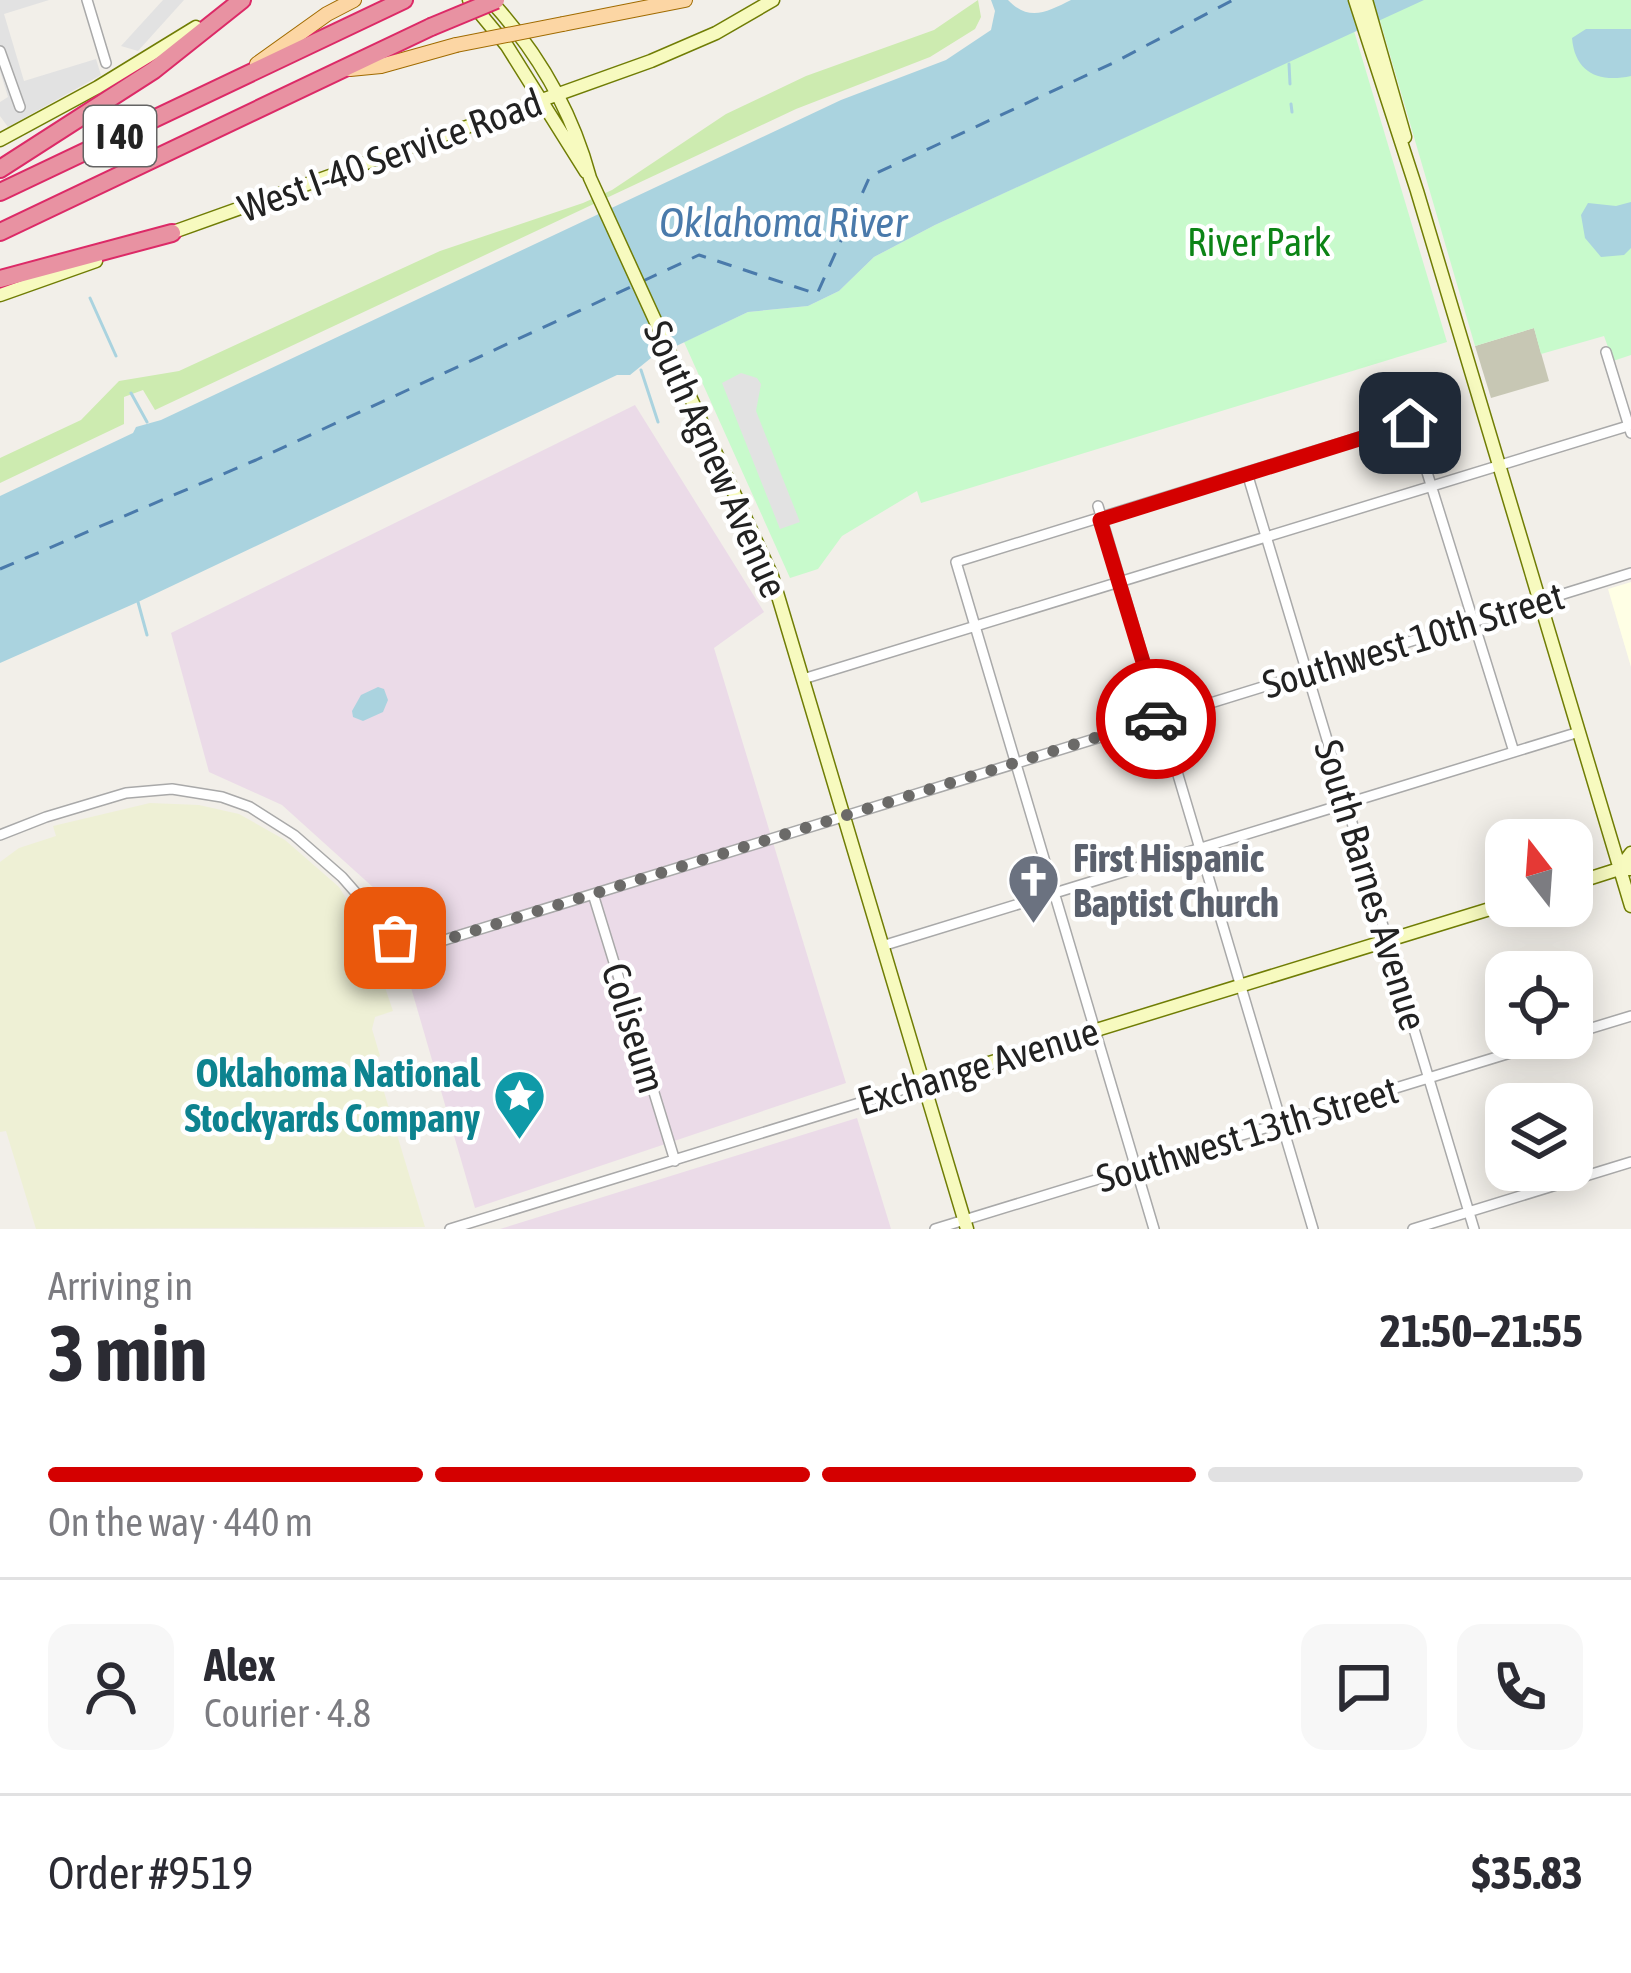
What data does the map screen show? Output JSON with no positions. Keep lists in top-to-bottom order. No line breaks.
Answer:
{"streets":{"highway":["I 40"],"main road":["West I-40 Service Road","South Agnew Avenue","Exchange Avenue"],"street":["Southwest 10th Street","South Barnes Avenue","Coliseum","Southwest 13th Street"]},"crossings":[["I 40","South Agnew Avenue"],["West I-40 Service Road","South Agnew Avenue"],["South Agnew Avenue","Southwest 10th Street"],["South Agnew Avenue","Exchange Avenue"],["South Agnew Avenue","Southwest 13th Street"],["Southwest 10th Street","South Barnes Avenue"],["Southwest 10th Street","Coliseum"],["South Barnes Avenue","Exchange Avenue"],["South Barnes Avenue","Southwest 13th Street"],["Coliseum","Exchange Avenue"]],"water":["Oklahoma River"],"parks":["River Park"],"places":{"church":["First Hispanic Baptist Church"],"place":["Oklahoma National Stockyards Company"]},"north":"top","page":{"heading":["3 min","Arriving in","21:50–21:55"],"panel":["Alex","Courier · 4.8","Order #9519","$35.83"],"bar":"On the way · 440 m"}}
